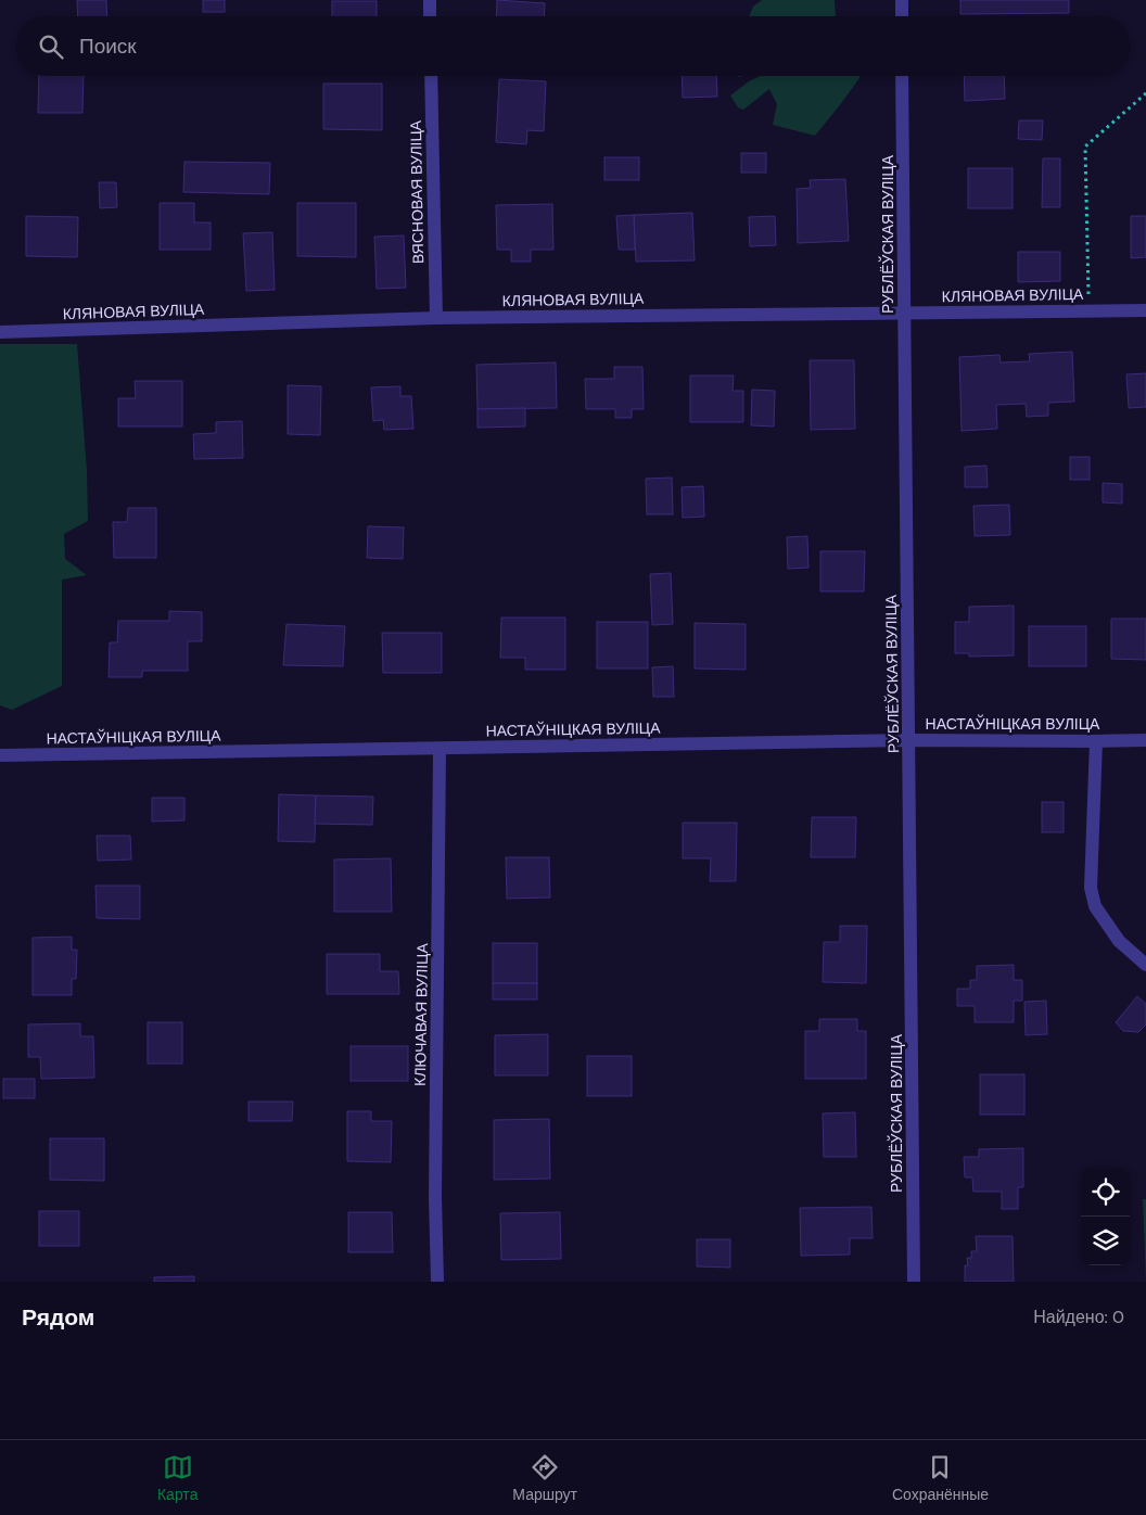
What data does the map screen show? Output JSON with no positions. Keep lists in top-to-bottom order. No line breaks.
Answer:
{"streets":{"street":["ВЯСНОВАЯ ВУЛІЦА","РУБЛЁЎСКАЯ ВУЛІЦА","КЛЯНОВАЯ ВУЛІЦА","НАСТАЎНІЦКАЯ ВУЛІЦА","КЛЮЧАВАЯ ВУЛІЦА"]},"crossings":[["ВЯСНОВАЯ ВУЛІЦА","КЛЯНОВАЯ ВУЛІЦА"],["РУБЛЁЎСКАЯ ВУЛІЦА","КЛЯНОВАЯ ВУЛІЦА"],["РУБЛЁЎСКАЯ ВУЛІЦА","НАСТАЎНІЦКАЯ ВУЛІЦА"],["НАСТАЎНІЦКАЯ ВУЛІЦА","КЛЮЧАВАЯ ВУЛІЦА"]],"page":{"search":"Поиск","heading":["Рядом","Найдено: 0"],"nav":["Карта","Маршрут","Сохранённые"]}}
